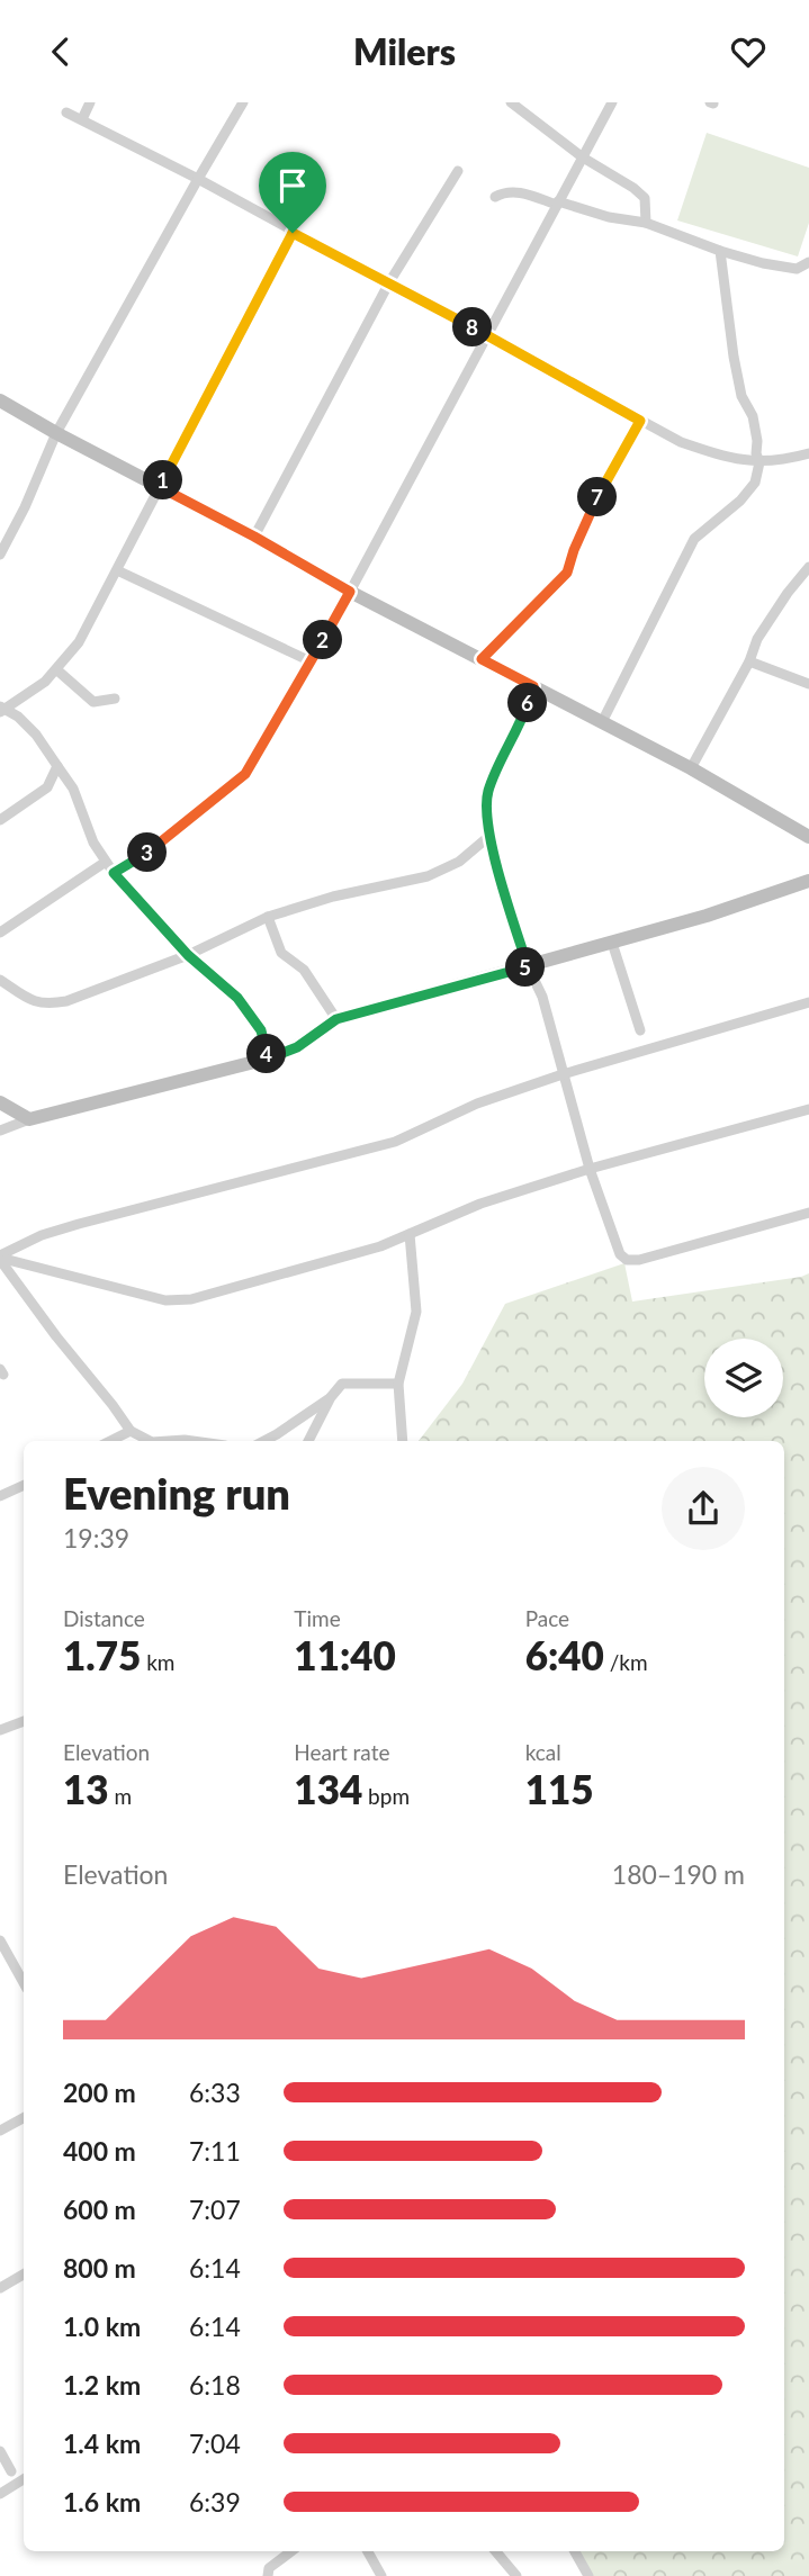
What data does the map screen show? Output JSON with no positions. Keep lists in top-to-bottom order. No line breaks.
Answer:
{"page":{"header":"Milers","pins":["8","1","7","2","6","3","5","4"],"heading":["Evening run","19:39"],"stats":[["Distance","1.75 km"],["Time","11:40"],["Pace","6:40 /km"],["Elevation","13 m"],["Heart rate","134 bpm"],["kcal","115"]],"chart":["Elevation","180–190 m"],"list":[{"name":"200 m","note":"6:33"},{"name":"400 m","note":"7:11"},{"name":"600 m","note":"7:07"},{"name":"800 m","note":"6:14"},{"name":"1.0 km","note":"6:14"},{"name":"1.2 km","note":"6:18"},{"name":"1.4 km","note":"7:04"},{"name":"1.6 km","note":"6:39"}]}}
